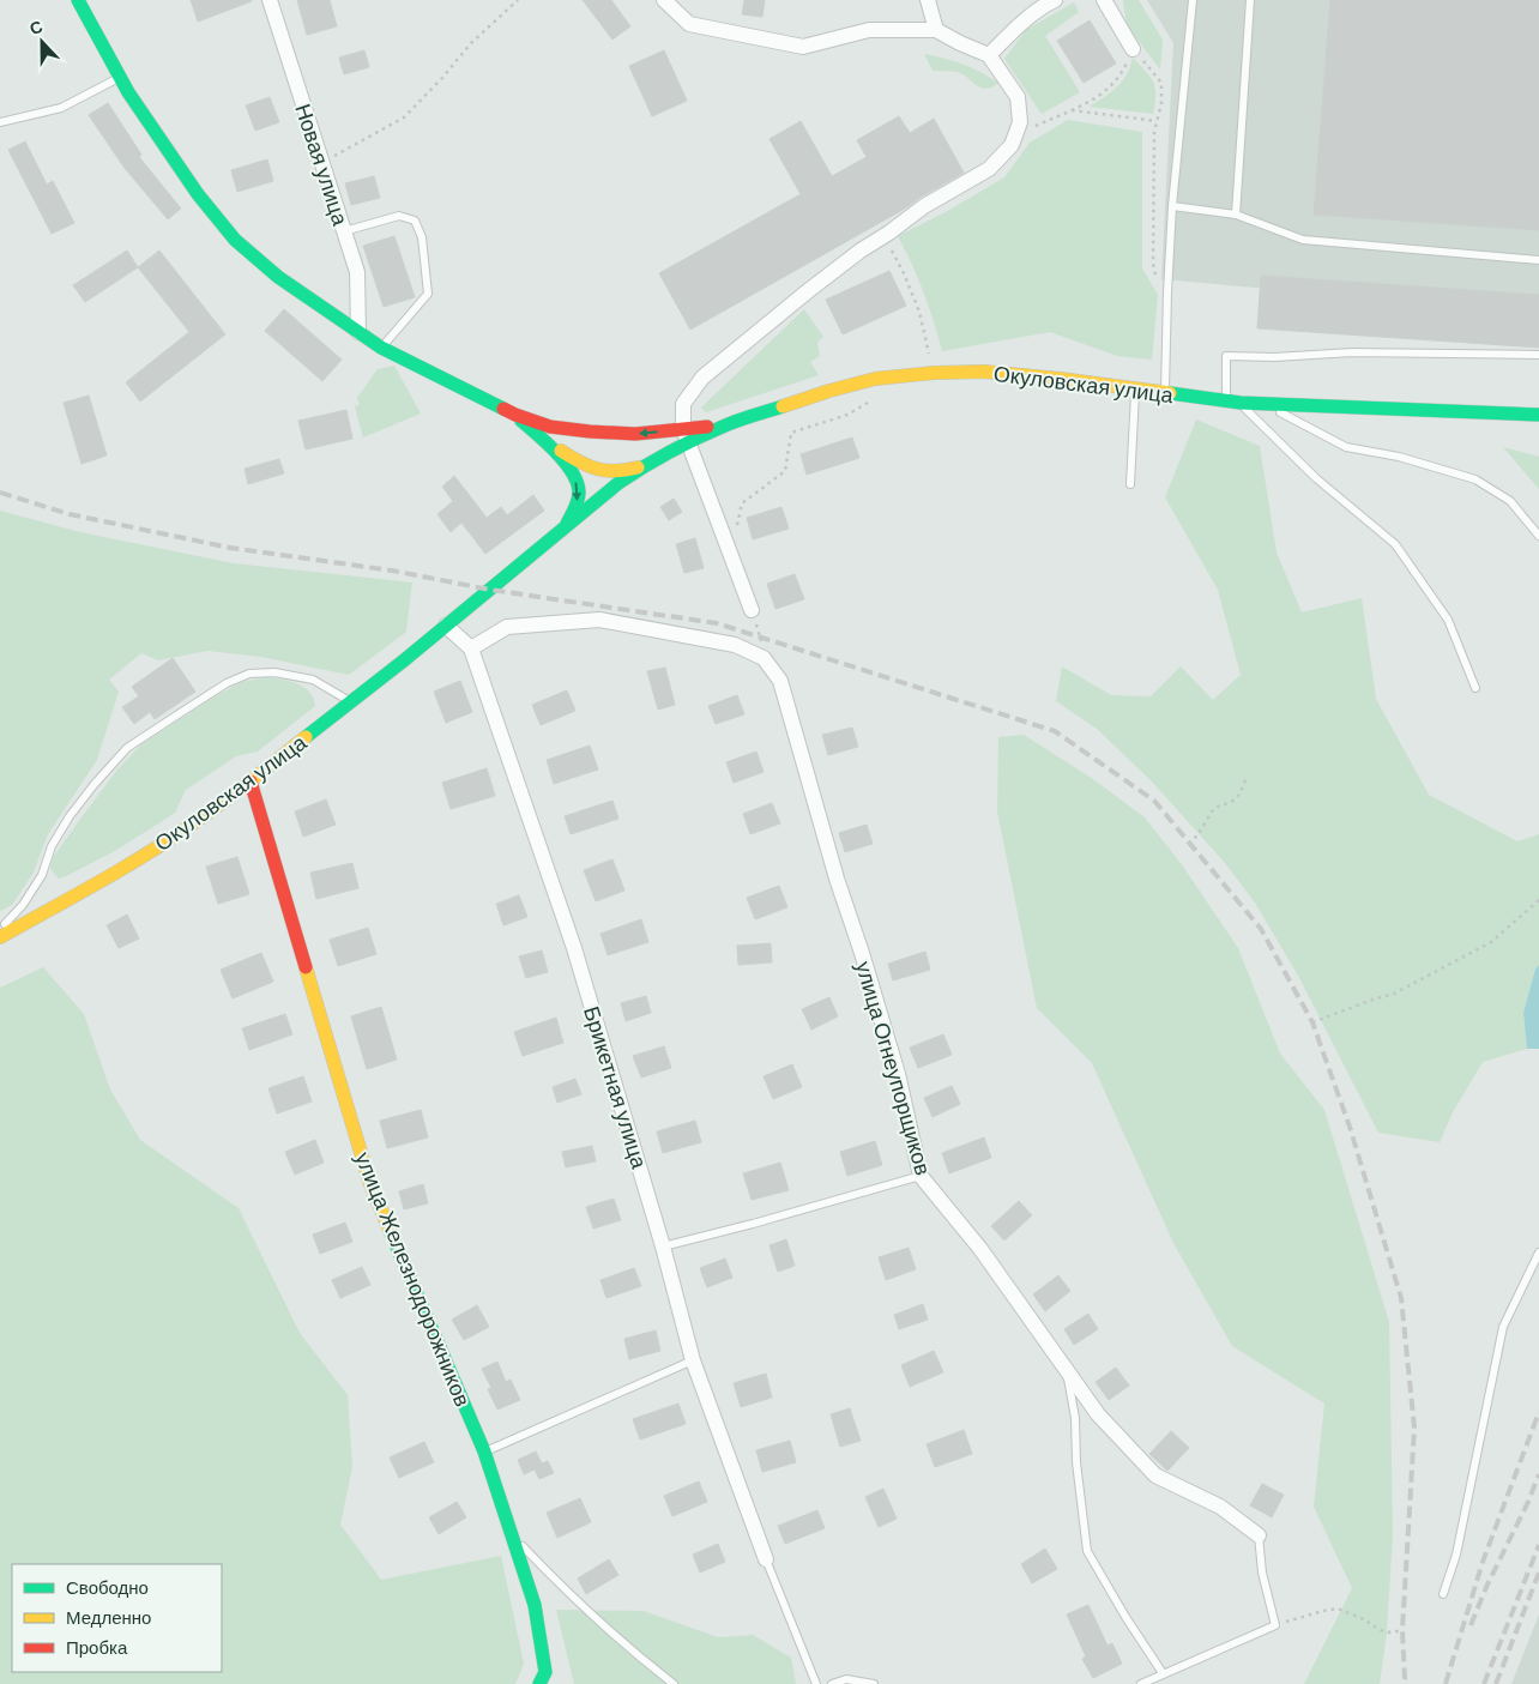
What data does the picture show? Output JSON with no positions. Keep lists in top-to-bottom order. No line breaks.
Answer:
{"streets":{"main road":["Окуловская улица","улица Железнодорожников"],"street":["Новая улица","улица Огнеупорщиков","Брикетная улица"]},"crossings":[["Окуловская улица","Брикетная улица"],["Окуловская улица","улица Железнодорожников"]],"legend":["Свободно","Медленно","Пробка"],"north":"top"}
